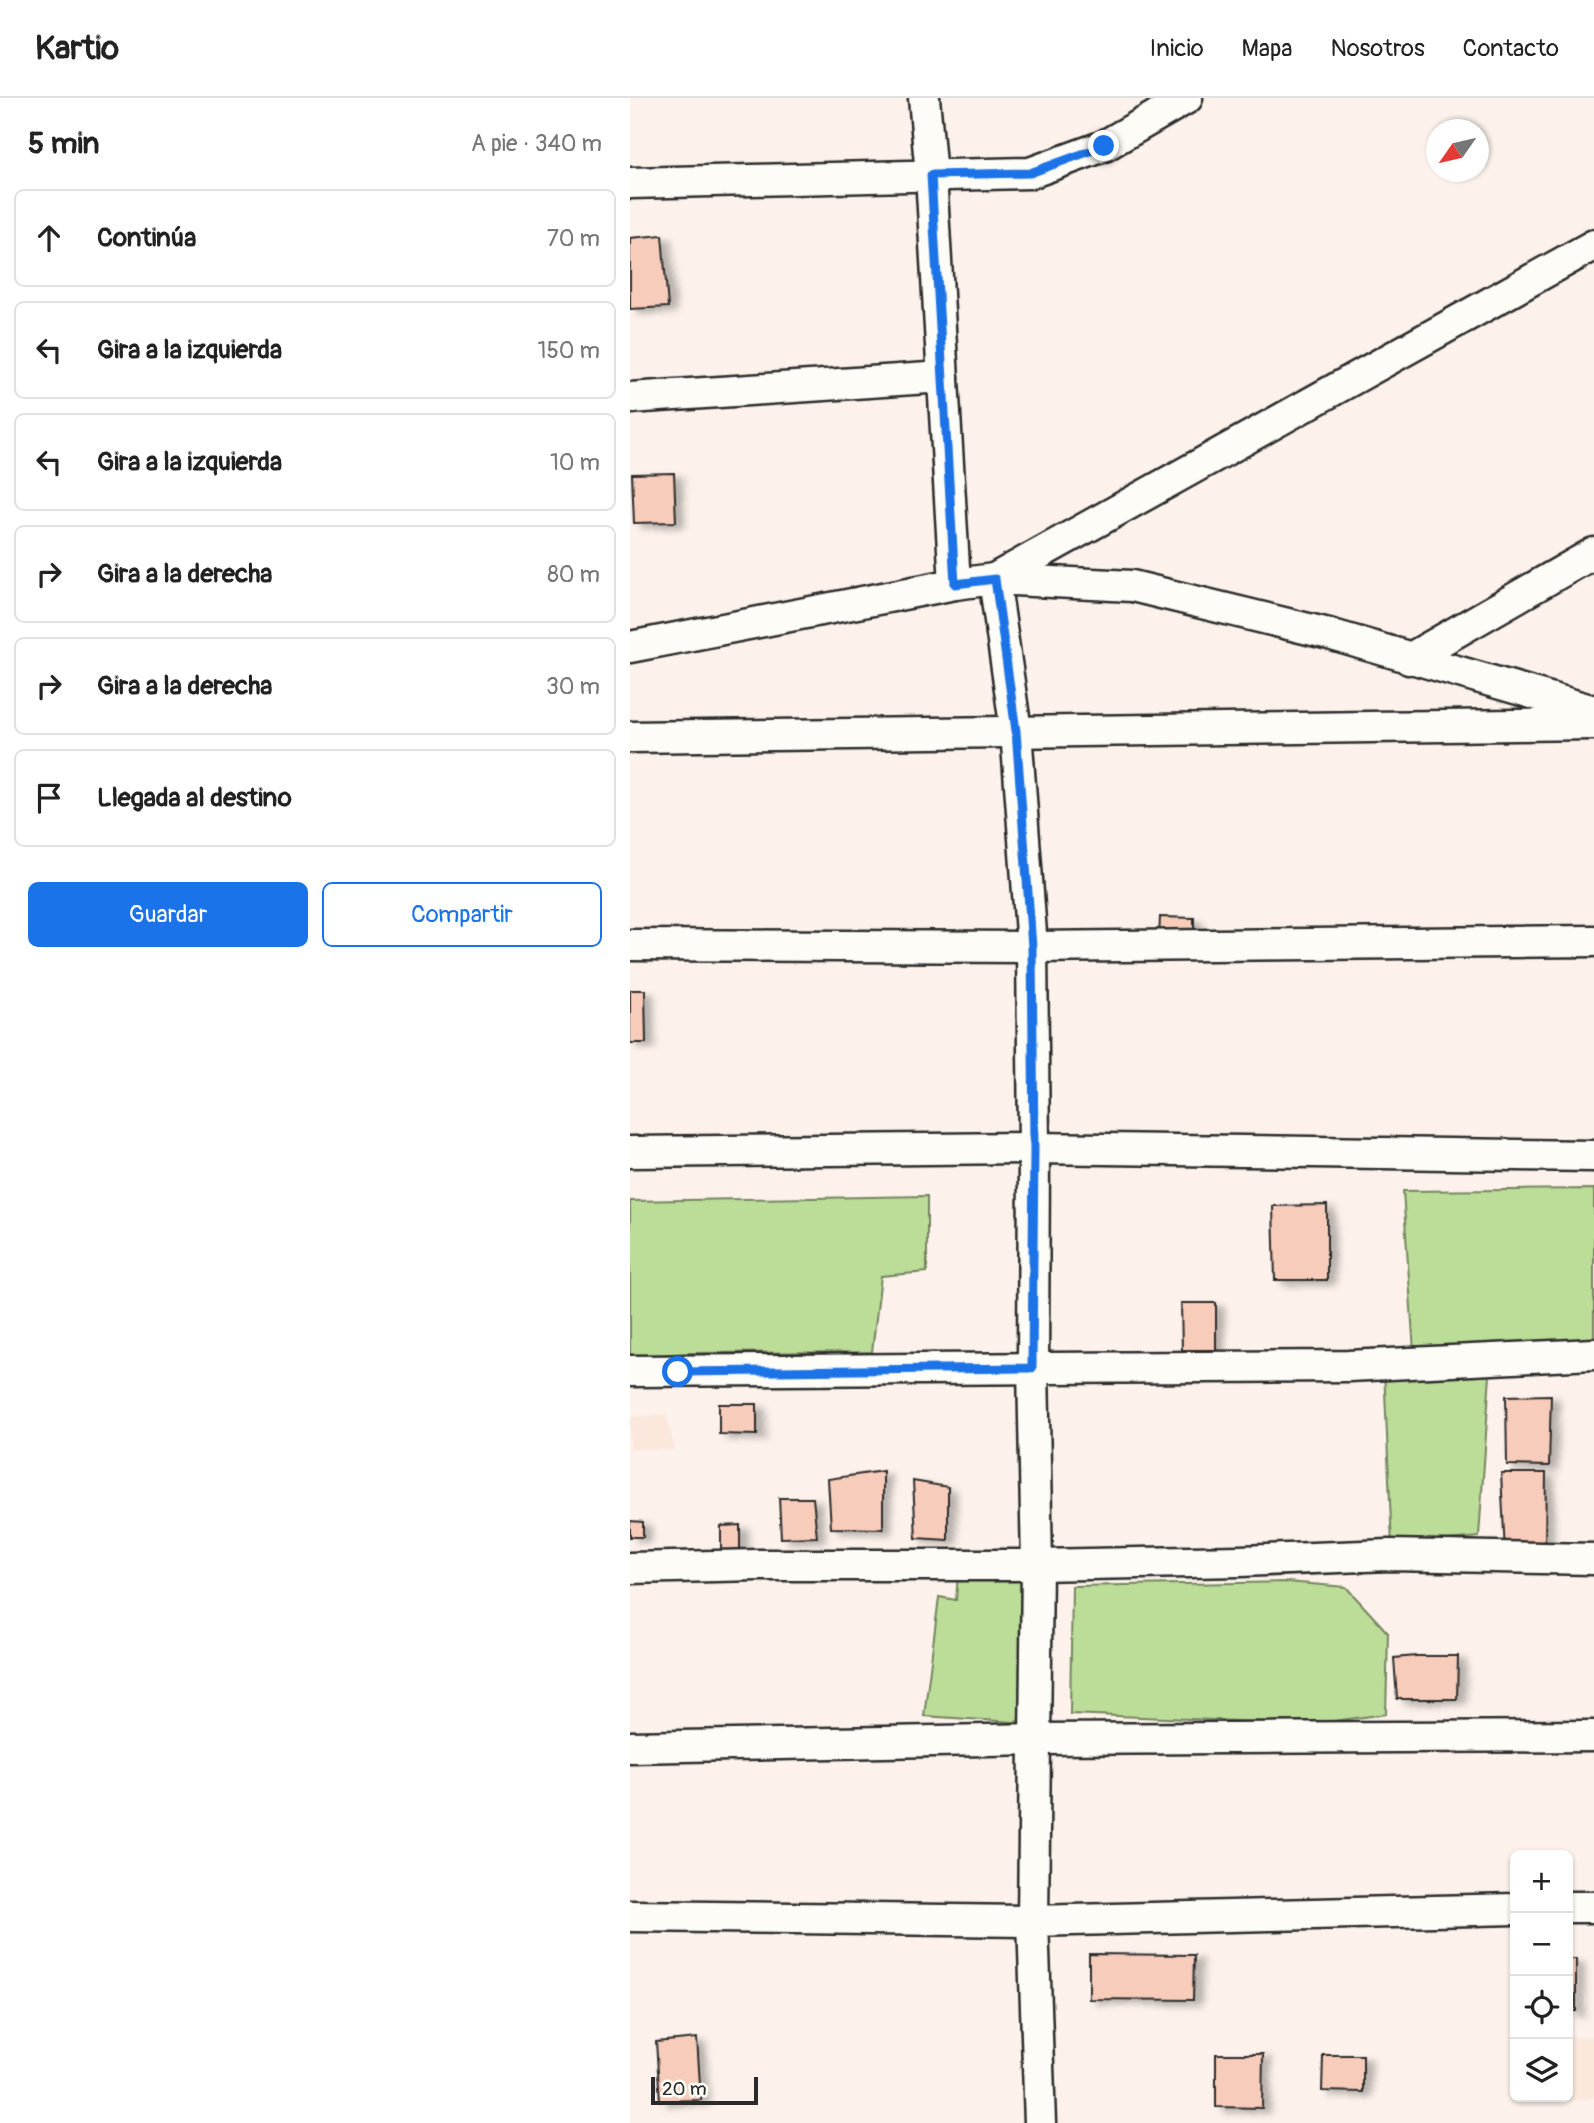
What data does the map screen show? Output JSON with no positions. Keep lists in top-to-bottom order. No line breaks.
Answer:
{"scale_bar":"20 m","north":"bottom left","page":{"header":"Kartio","nav":["Inicio","Mapa","Nosotros","Contacto"],"heading":["5 min","A pie · 340 m"],"list":[["Continúa","70 m"],["Gira a la izquierda","150 m"],["Gira a la izquierda","10 m"],["Gira a la derecha","80 m"],["Gira a la derecha","30 m"],"Llegada al destino"],"buttons":["Guardar","Compartir"],"map_buttons":["+","−"],"scale":"20 m"}}
